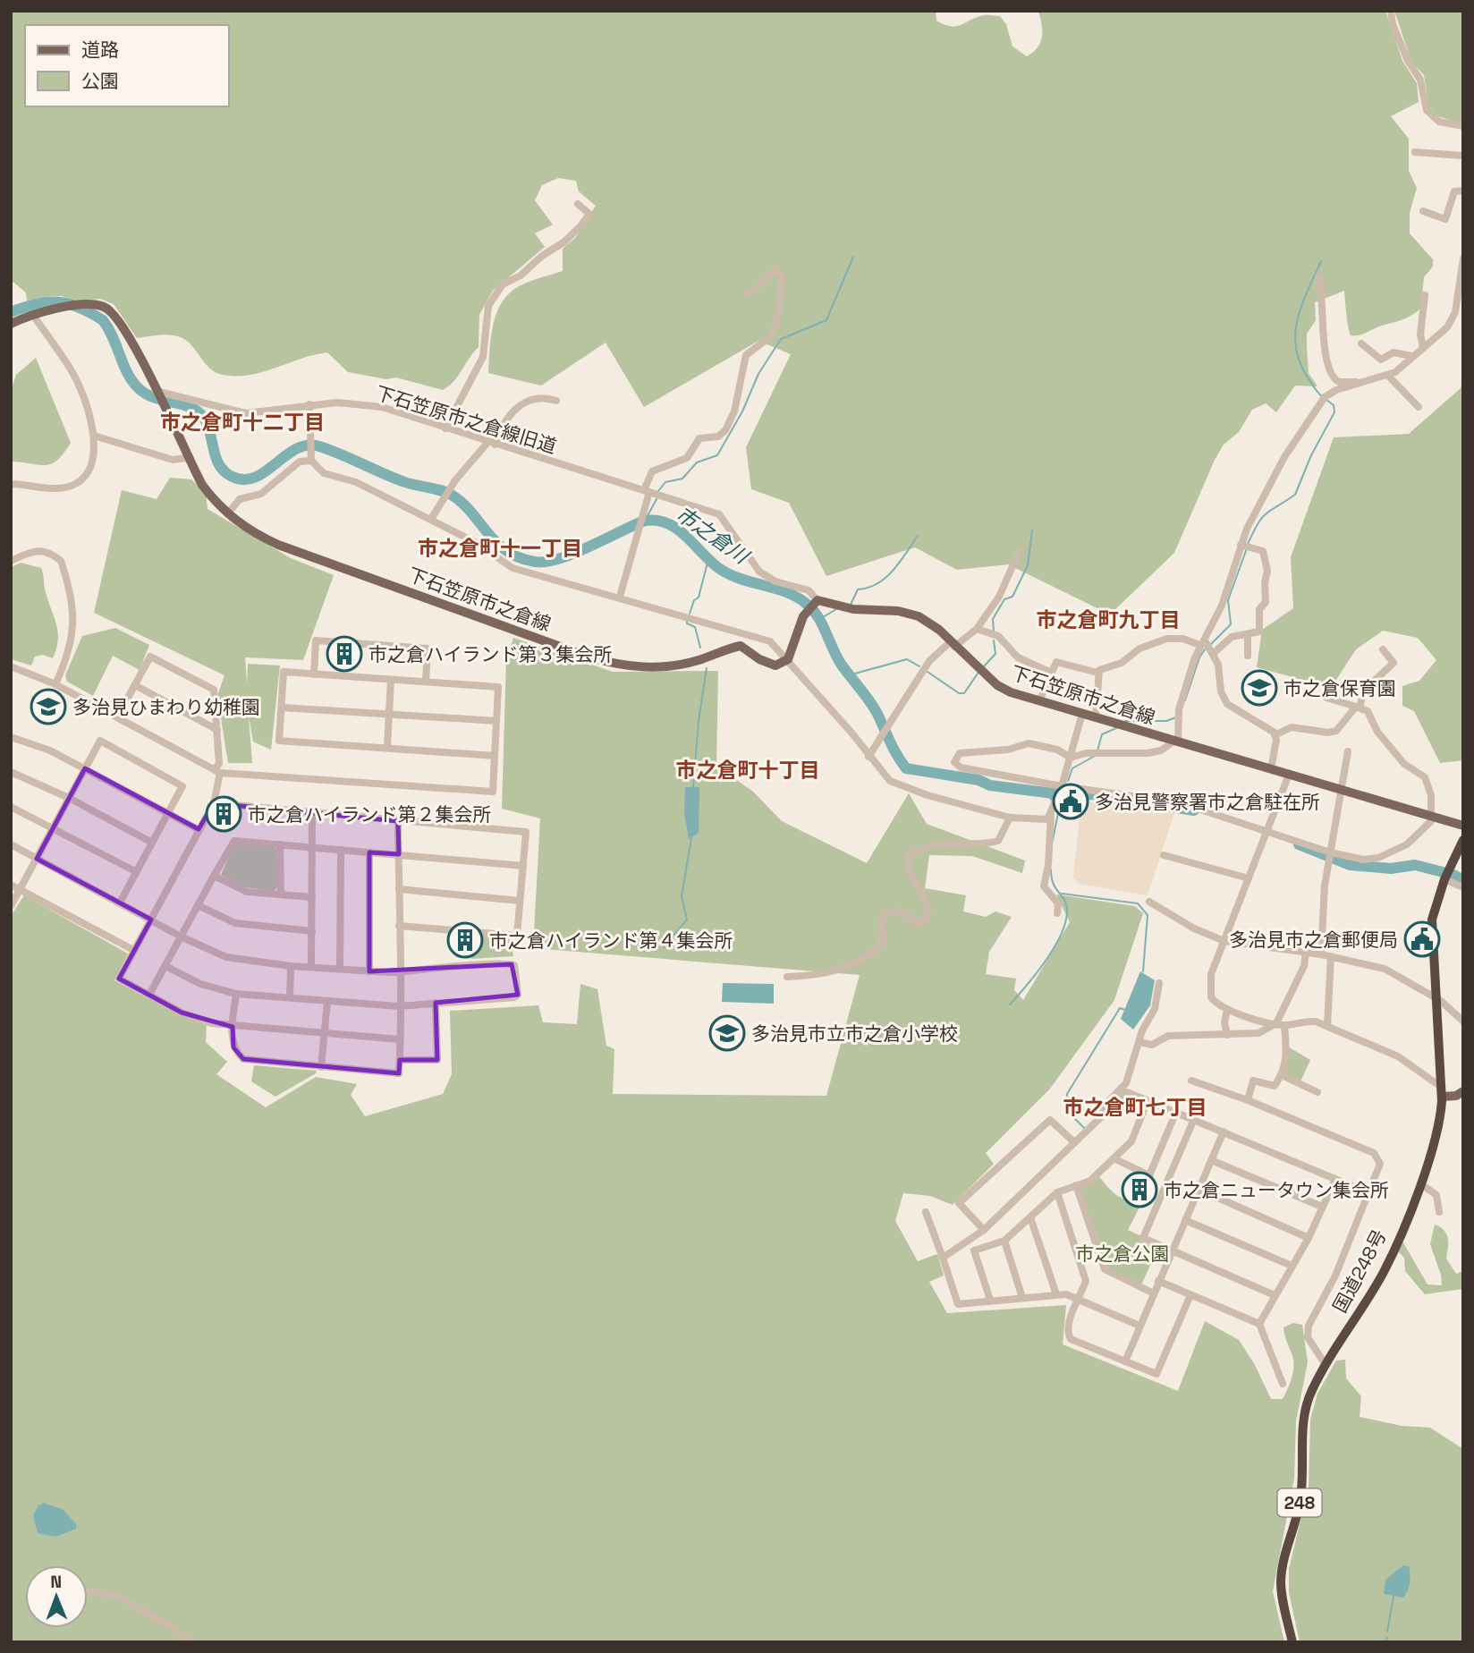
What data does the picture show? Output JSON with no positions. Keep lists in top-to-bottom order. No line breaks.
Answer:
{"streets":{"highway":["国道248号","248"],"main road":["下石笠原市之倉線"],"street":["下石笠原市之倉線旧道"]},"crossings":[["下石笠原市之倉線旧道","下石笠原市之倉線"]],"districts":["市之倉町十二丁目","市之倉町十一丁目","市之倉町九丁目","市之倉町十丁目","市之倉町七丁目"],"water":["市之倉川"],"parks":["市之倉公園"],"places":{"building":["市之倉ハイランド第３集会所","市之倉ハイランド第２集会所","市之倉ハイランド第４集会所","市之倉ニュータウン集会所"],"school or university":["市之倉保育園","多治見ひまわり幼稚園","多治見市立市之倉小学校"],"public building":["多治見警察署市之倉駐在所","多治見市之倉郵便局"]},"legend":["道路","公園"],"north":"top"}
